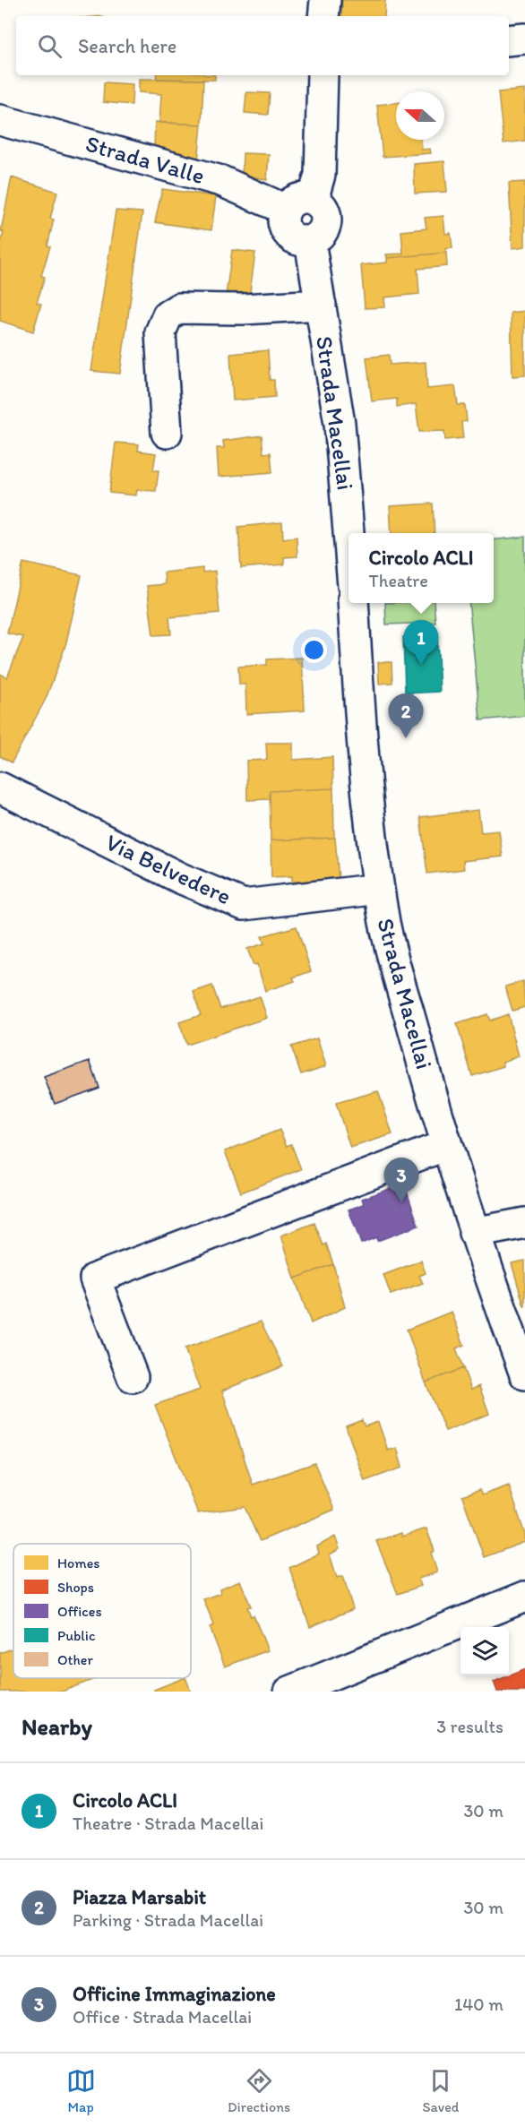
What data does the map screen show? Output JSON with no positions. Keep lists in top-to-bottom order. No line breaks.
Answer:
{"streets":{"street":["Strada Valle","Strada Macellai","Via Belvedere"]},"crossings":[["Strada Valle","Strada Macellai"],["Strada Macellai","Via Belvedere"]],"legend":["Homes","Shops","Offices","Public","Other"],"north":"left","page":{"search":"Search here","popup":["Circolo ACLI","Theatre"],"pins":["1","2","3"],"heading":["Nearby","3 results"],"list":[{"mark":"1","name":"Circolo ACLI","note":"Theatre · Strada Macellai","value":"30 m"},{"mark":"2","name":"Piazza Marsabit","note":"Parking · Strada Macellai","value":"30 m"},{"mark":"3","name":"Officine Immaginazione","note":"Office · Strada Macellai","value":"140 m"}],"nav":["Map","Directions","Saved"]}}
